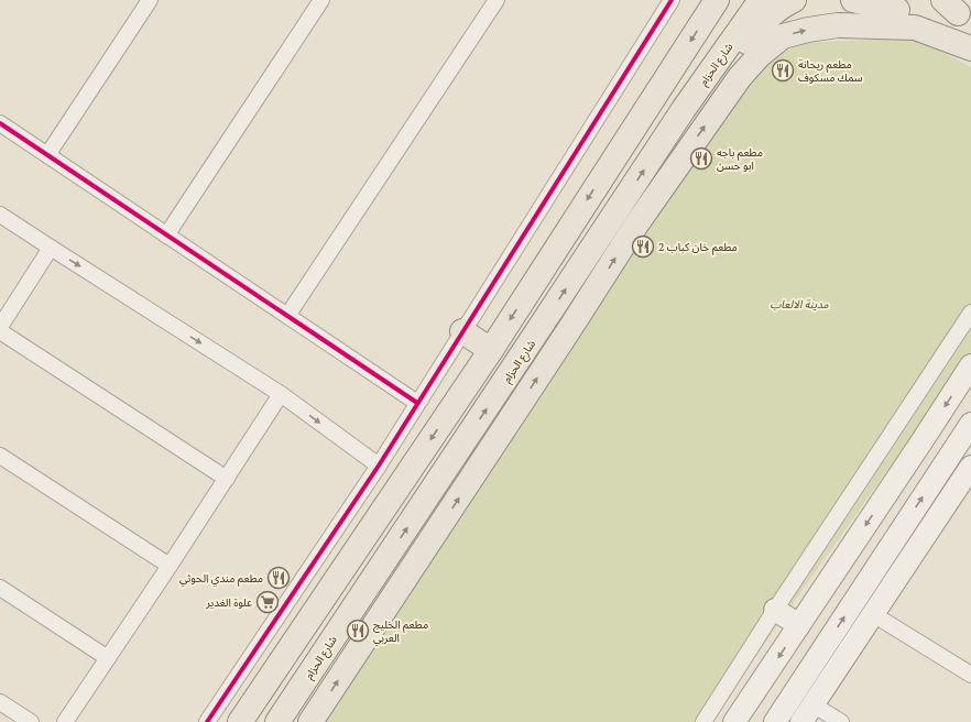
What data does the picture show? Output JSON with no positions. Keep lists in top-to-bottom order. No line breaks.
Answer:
{"streets":{"main road":["شارع الحزام"]},"parks":["مدينة الالعاب"],"places":{"restaurant":["مطعم ريحانة سمك مسكوف","مطعم باجه ابو حسن","مطعم خان كباب 2","مطعم مندي الحوثي","مطعم الخليج العربي"],"supermarket":["علوة الغدير"]}}
